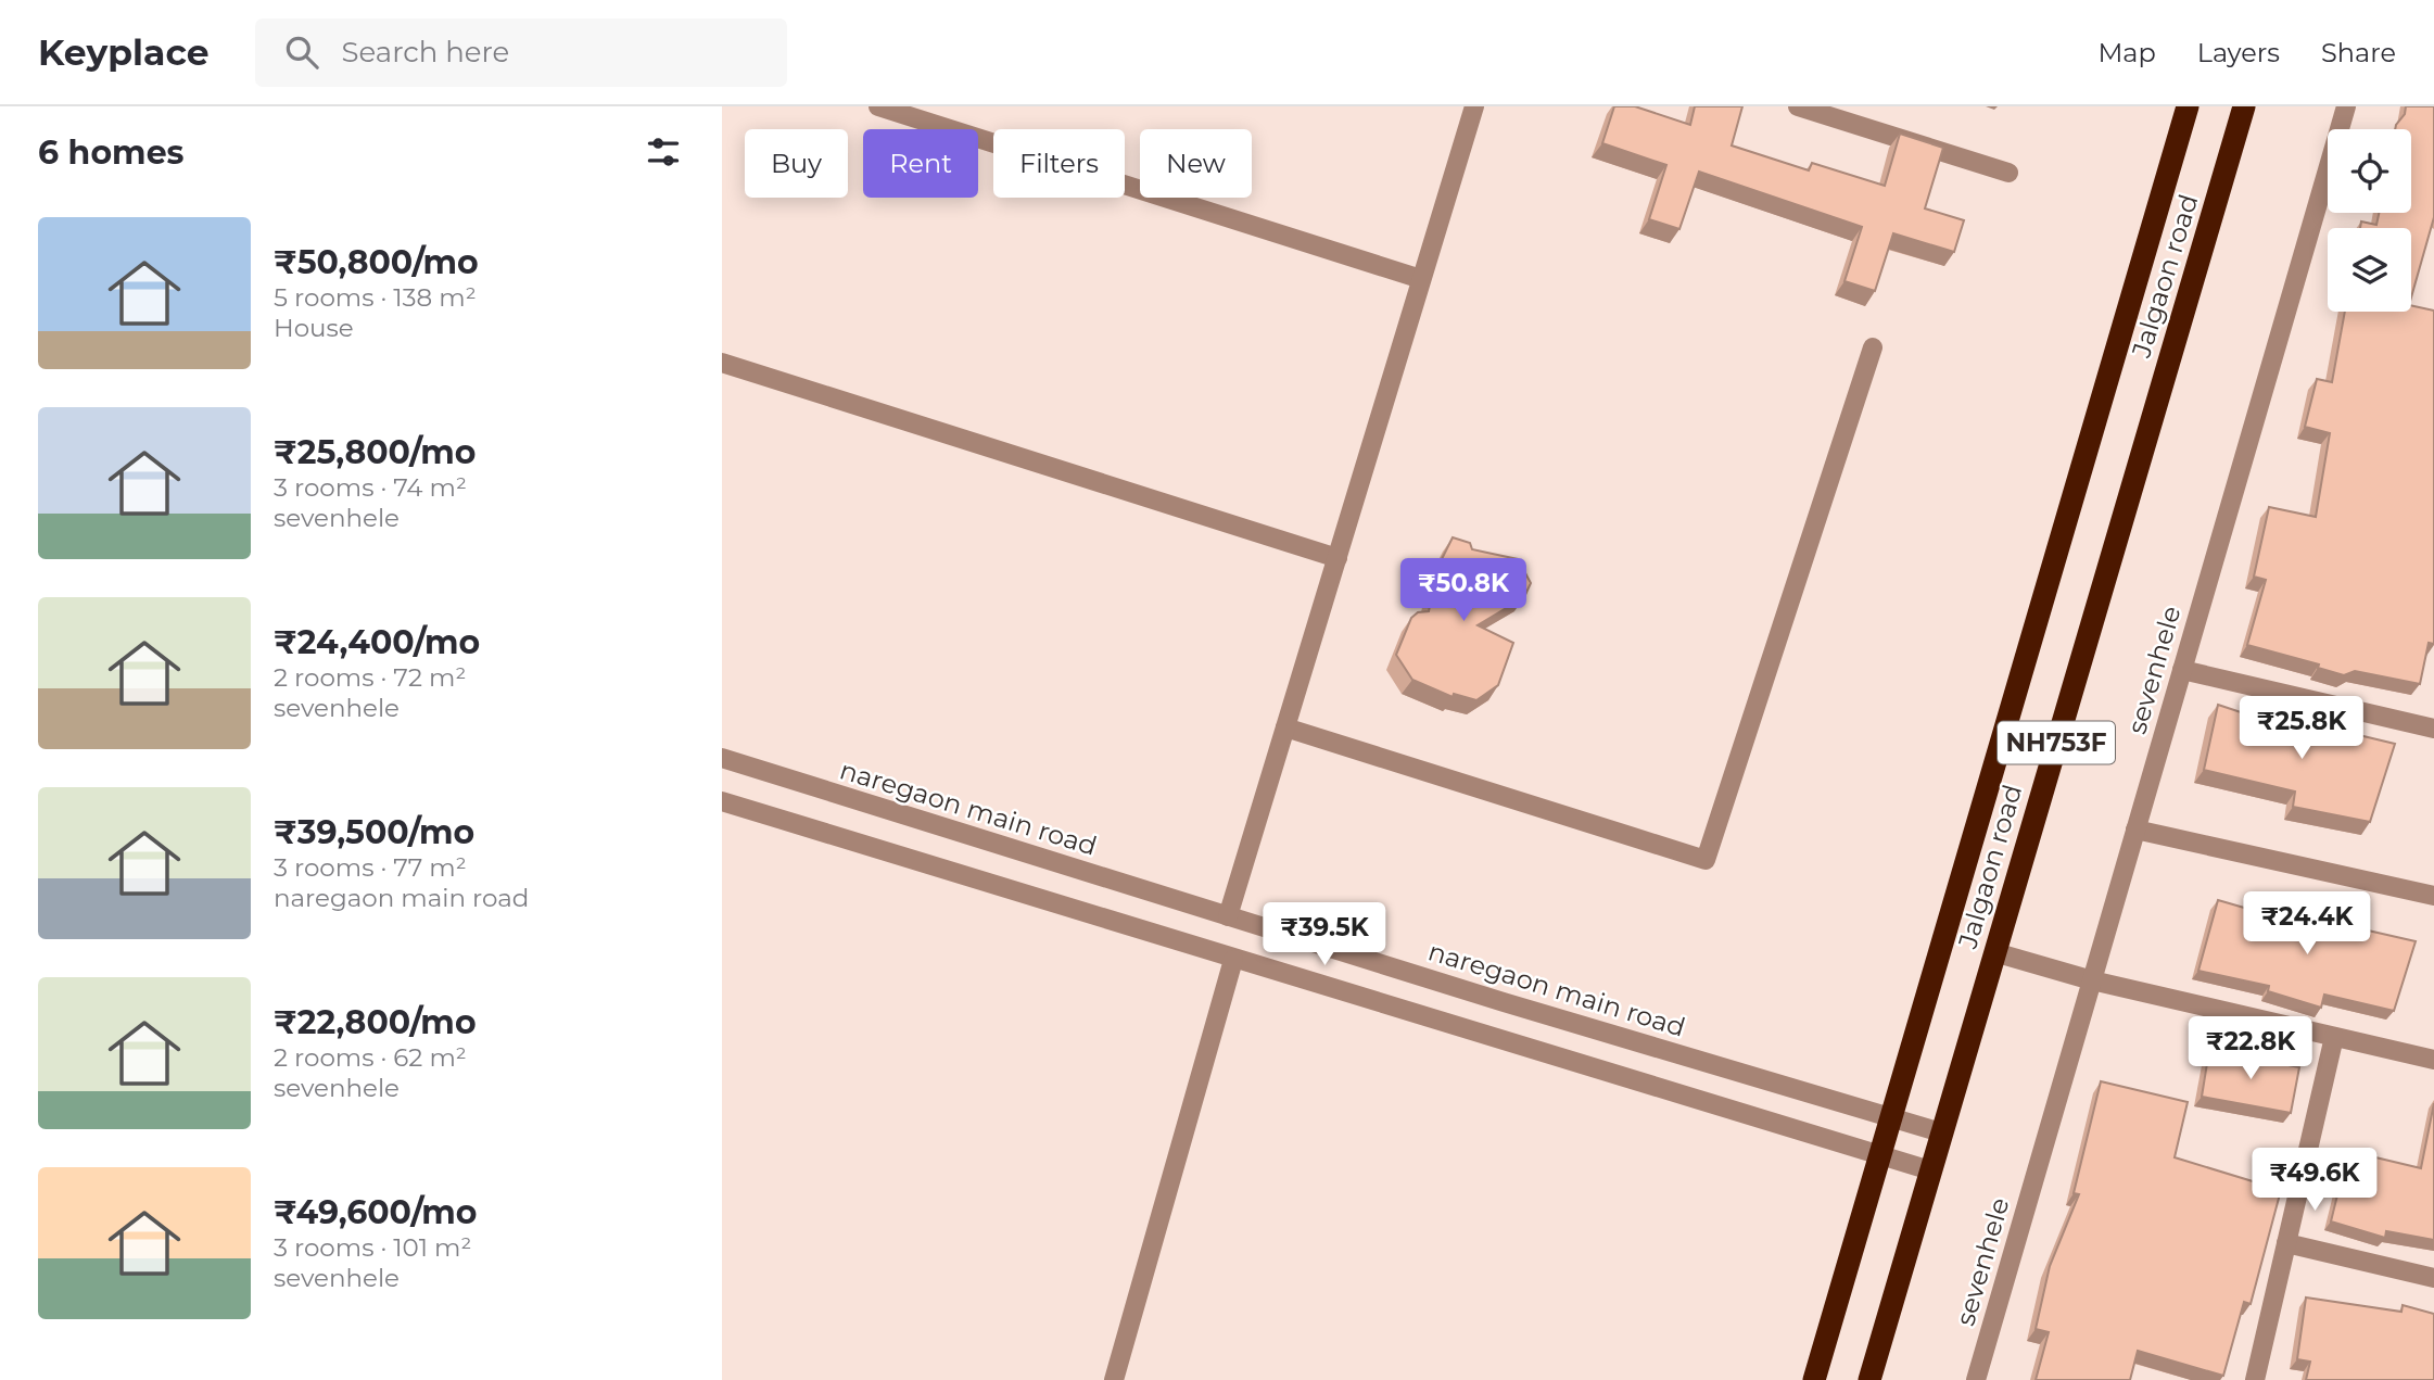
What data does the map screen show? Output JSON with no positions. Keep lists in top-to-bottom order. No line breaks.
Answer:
{"streets":{"highway":["Jalgaon road","NH753F"],"street":["sevenhele","naregaon main road"]},"crossings":[["Jalgaon road","naregaon main road"]],"page":{"header":"Keyplace","search":"Search here","nav":["Map","Layers","Share"],"heading":"6 homes","chip":["Buy","Rent","Filters","New"],"list":[{"name":"₹50,800/mo","note":"5 rooms · 138 m² · House"},{"name":"₹25,800/mo","note":"3 rooms · 74 m² · sevenhele"},{"name":"₹24,400/mo","note":"2 rooms · 72 m² · sevenhele"},{"name":"₹39,500/mo","note":"3 rooms · 77 m² · naregaon main road"},{"name":"₹22,800/mo","note":"2 rooms · 62 m² · sevenhele"},{"name":"₹49,600/mo","note":"3 rooms · 101 m² · sevenhele"}],"price":["₹50.8K","₹25.8K","₹24.4K","₹39.5K","₹22.8K","₹49.6K"]}}
